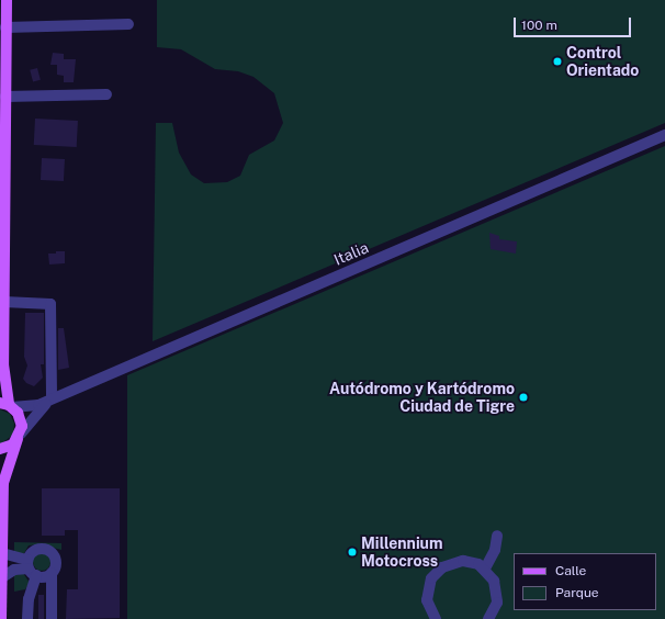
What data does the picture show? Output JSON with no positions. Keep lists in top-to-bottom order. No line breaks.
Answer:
{"streets":{"street":["Italia"]},"places":["Control Orientado","Autódromo y Kartódromo Ciudad de Tigre","Millennium Motocross"],"legend":["Calle","Parque"],"scale_bar":"100 m"}
